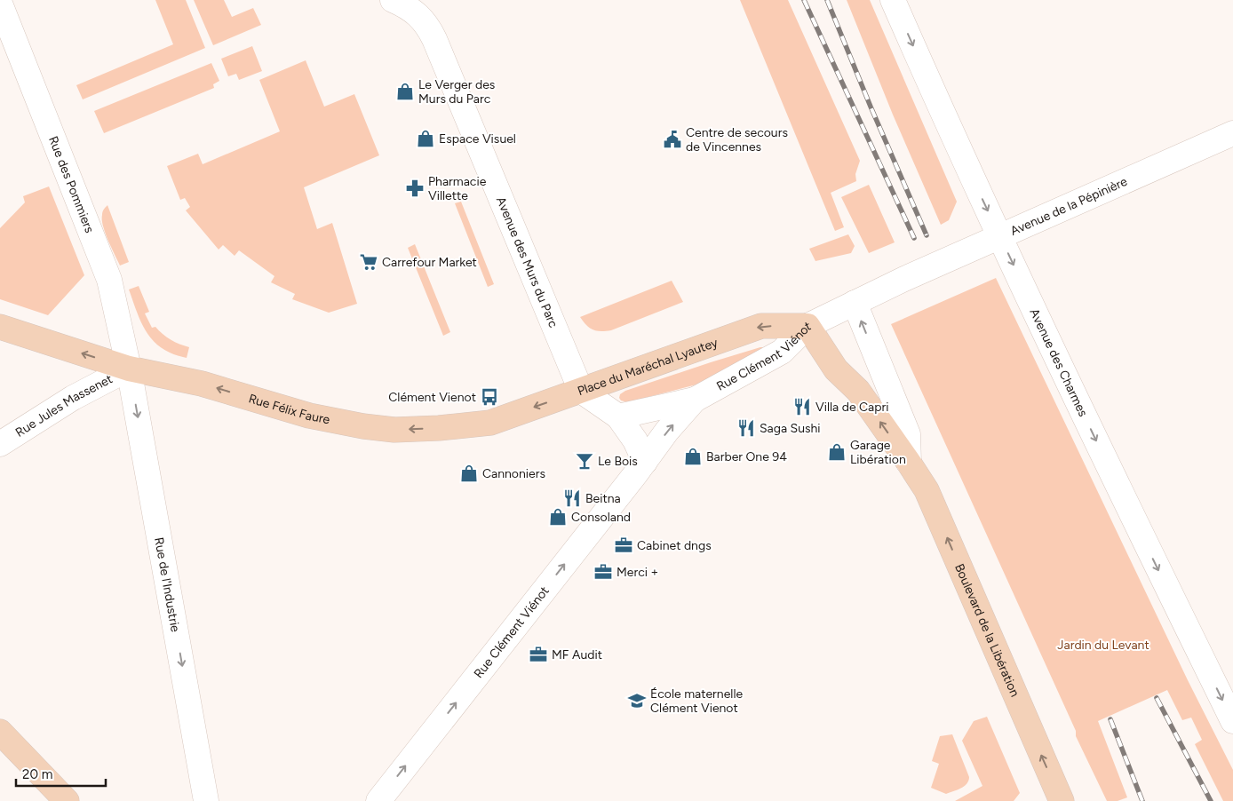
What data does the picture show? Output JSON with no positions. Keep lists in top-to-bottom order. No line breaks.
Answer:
{"streets":{"main road":["Place du Maréchal Lyautey","Rue Félix Faure","Boulevard de la Libération"],"street":["Rue des Pommiers","Avenue de la Pépinière","Avenue des Murs du Parc","Rue Clément Viénot","Avenue des Charmes","Rue Jules Massenet","Rue de l'Industrie"]},"crossings":[["Rue des Pommiers","Rue Jules Massenet"],["Rue des Pommiers","Rue Félix Faure"],["Rue des Pommiers","Rue de l'Industrie"],["Avenue de la Pépinière","Rue Clément Viénot"],["Avenue de la Pépinière","Avenue des Charmes"],["Avenue des Murs du Parc","Place du Maréchal Lyautey"],["Avenue des Murs du Parc","Rue Félix Faure"],["Rue Clément Viénot","Place du Maréchal Lyautey"],["Rue Clément Viénot","Boulevard de la Libération"],["Place du Maréchal Lyautey","Rue Félix Faure"],["Place du Maréchal Lyautey","Boulevard de la Libération"],["Rue Jules Massenet","Rue Félix Faure"],["Rue Jules Massenet","Rue de l'Industrie"],["Rue Félix Faure","Rue de l'Industrie"]],"one_way":["Rue Clément Viénot","Avenue des Charmes","Place du Maréchal Lyautey","Rue Félix Faure","Rue de l'Industrie","Boulevard de la Libération"],"parks":["Jardin du Levant"],"places":{"shop":["Le Verger des Murs du Parc","Espace Visuel","Garage Libération","Barber One 94","Cannoniers","Consoland"],"public building":["Centre de secours de Vincennes"],"pharmacy":["Pharmacie Villette"],"supermarket":["Carrefour Market"],"bus stop":["Clément Vienot"],"restaurant":["Villa de Capri","Saga Sushi","Beitna"],"bar":["Le Bois"],"office":["Cabinet dngs","Merci +","MF Audit"],"school or university":["École maternelle Clément Vienot"]},"scale_bar":"20 m"}
